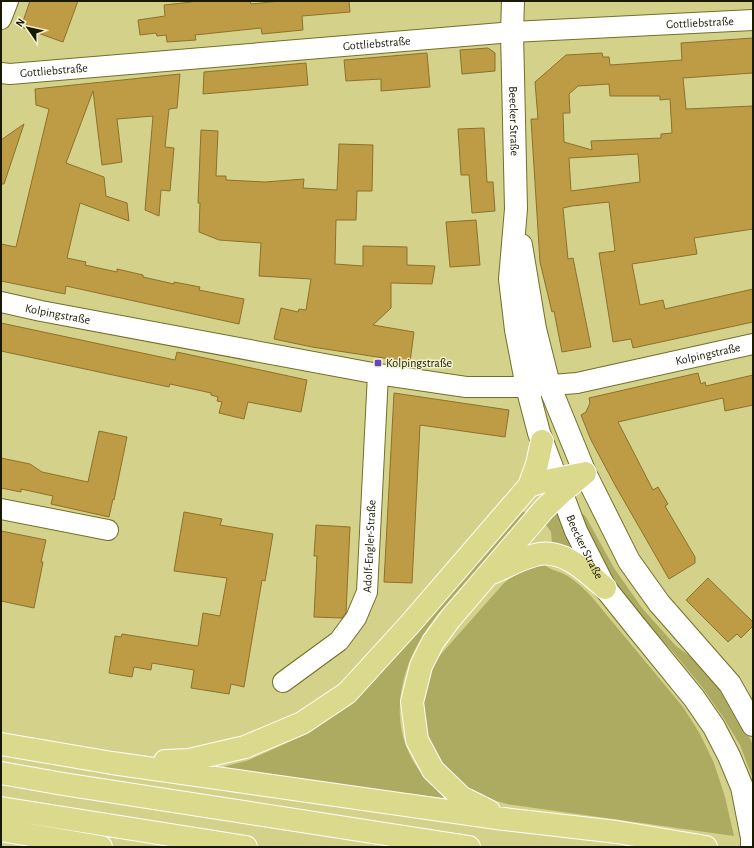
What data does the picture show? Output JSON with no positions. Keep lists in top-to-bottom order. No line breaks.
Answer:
{"streets":{"street":["Gottliebstraße","Beecker Straße","Kolpingstraße","Adolf-Engler-Straße"]},"crossings":[["Gottliebstraße","Beecker Straße"],["Beecker Straße","Kolpingstraße"],["Kolpingstraße","Adolf-Engler-Straße"]],"places":{"transit":["Kolpingstraße"]},"north":"top left"}
